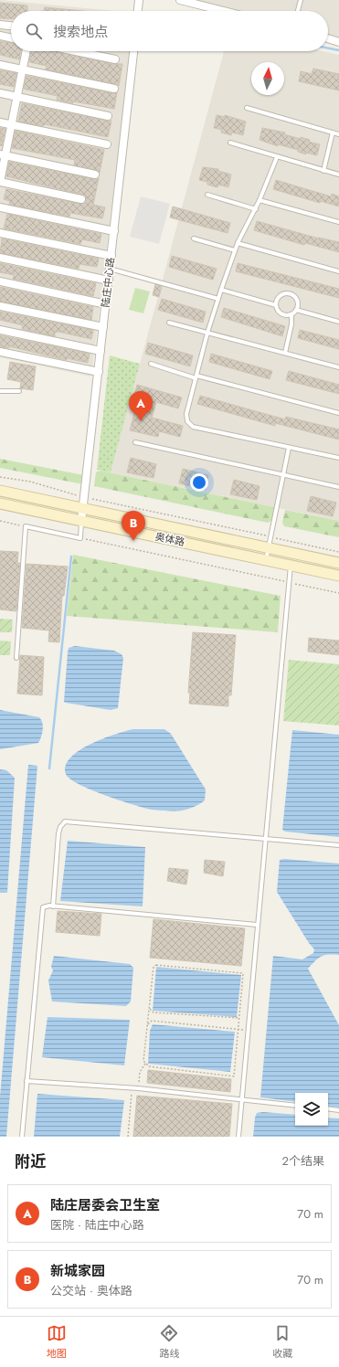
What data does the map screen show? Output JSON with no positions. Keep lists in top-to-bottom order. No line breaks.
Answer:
{"streets":{"main road":["奥体路"],"street":["陆庄中心路"]},"crossings":[["陆庄中心路","奥体路"]],"north":"top","page":{"search":"搜索地点","pins":["A","B"],"heading":["附近","2个结果"],"list":[{"mark":"A","name":"陆庄居委会卫生室","note":"医院 · 陆庄中心路","value":"70 m"},{"mark":"B","name":"新城家园","note":"公交站 · 奥体路","value":"70 m"}],"nav":["地图","路线","收藏"]}}
